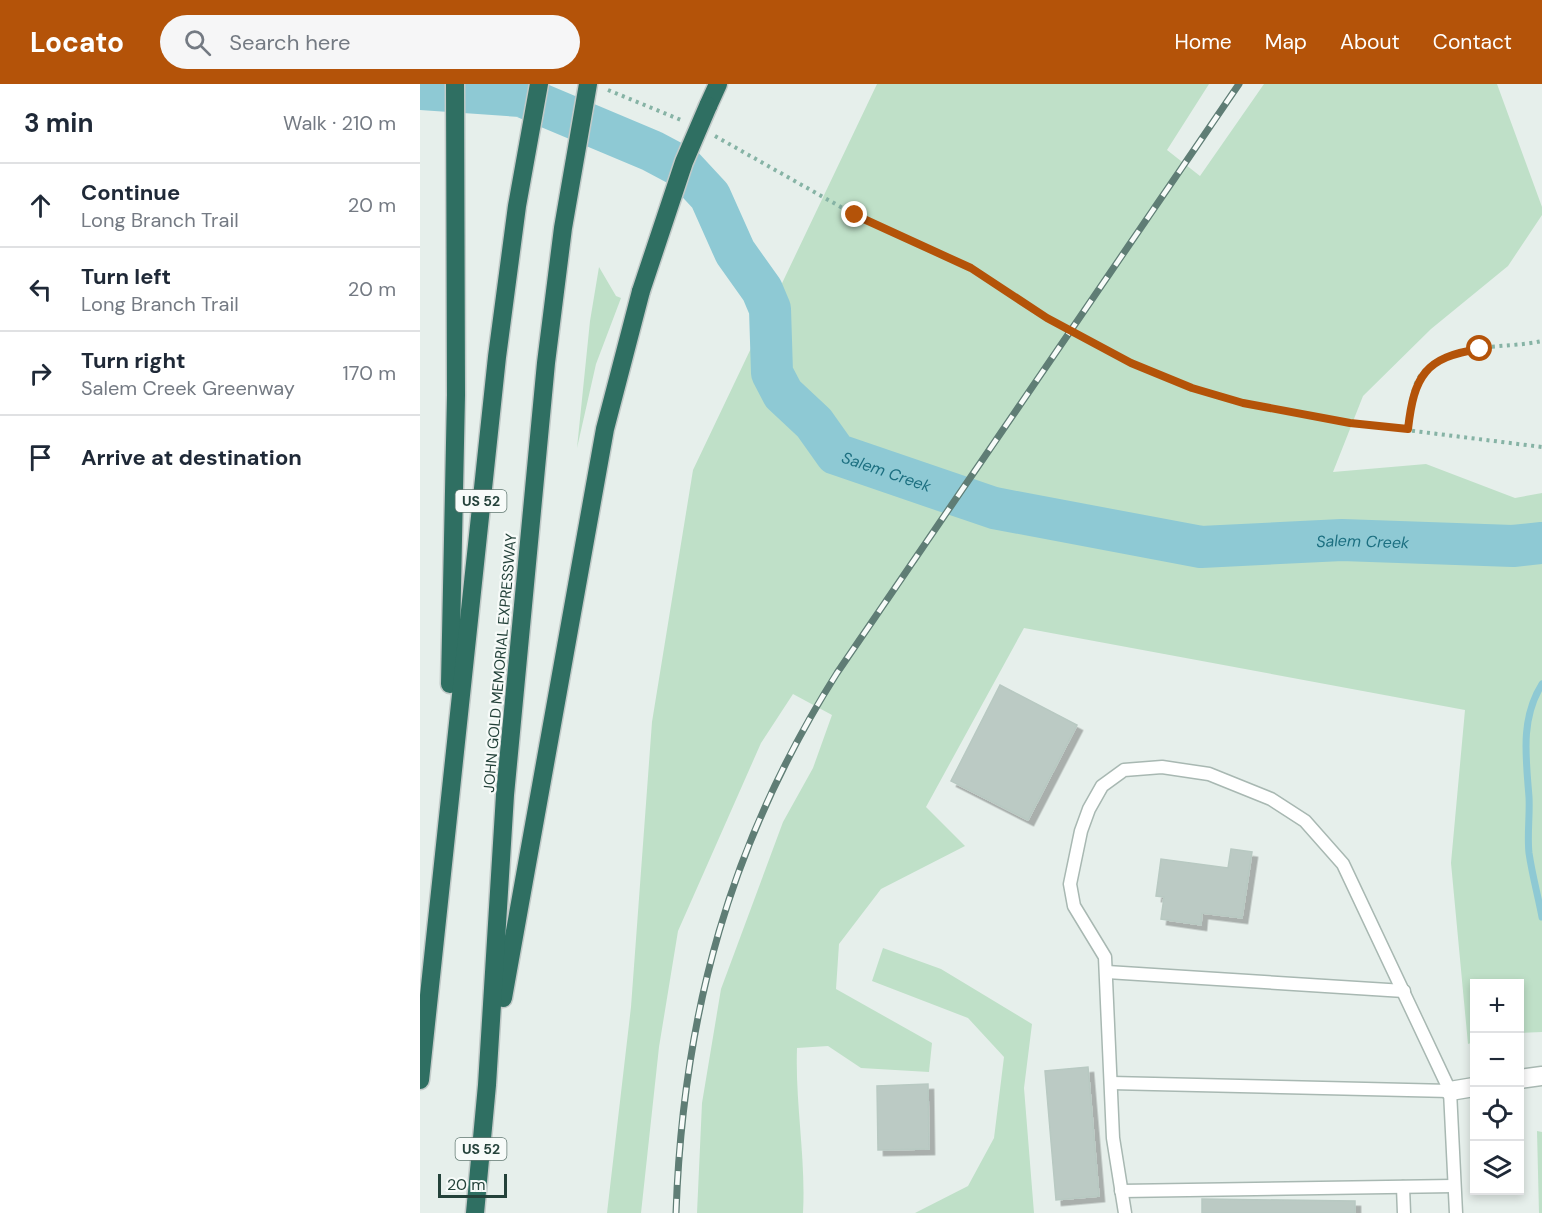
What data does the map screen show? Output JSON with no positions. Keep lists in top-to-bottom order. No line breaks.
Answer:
{"streets":{"highway":["US 52","JOHN GOLD MEMORIAL EXPRESSWAY"]},"water":["Salem Creek"],"scale_bar":"20 m","page":{"header":"Locato","search":"Search here","nav":["Home","Map","About","Contact"],"heading":["3 min","Walk · 210 m"],"list":[["Continue","Long Branch Trail","20 m"],["Turn left","Long Branch Trail","20 m"],["Turn right","Salem Creek Greenway","170 m"],"Arrive at destination"],"map_buttons":["+","−"],"scale":"20 m"}}
